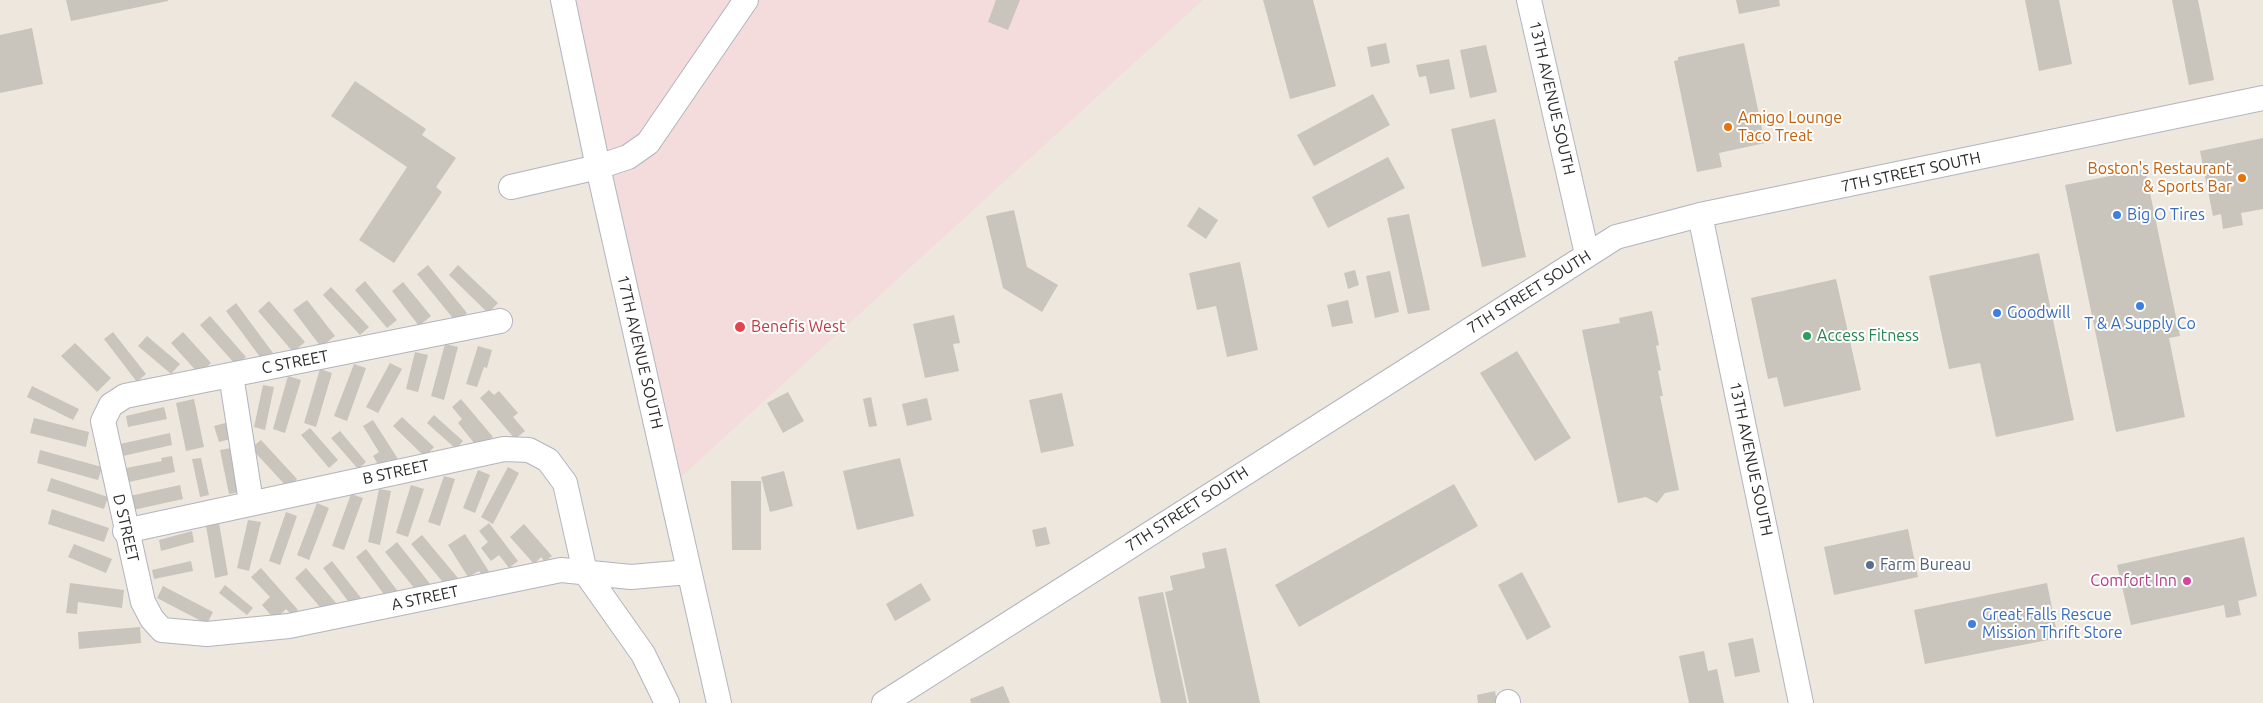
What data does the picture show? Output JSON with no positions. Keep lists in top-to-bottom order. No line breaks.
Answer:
{"streets":{"street":["13TH AVENUE SOUTH","7TH STREET SOUTH","17TH AVENUE SOUTH","C STREET","B STREET","D STREET","A STREET"]},"crossings":[["13TH AVENUE SOUTH","7TH STREET SOUTH"],["17TH AVENUE SOUTH","A STREET"],["C STREET","D STREET"],["B STREET","D STREET"],["B STREET","A STREET"],["D STREET","A STREET"]],"places":["Amigo Lounge Taco Treat","Boston's Restaurant & Sports Bar","Big O Tires","T & A Supply Co","Goodwill","Benefis West","Access Fitness","Farm Bureau","Comfort Inn","Great Falls Rescue Mission Thrift Store"]}
